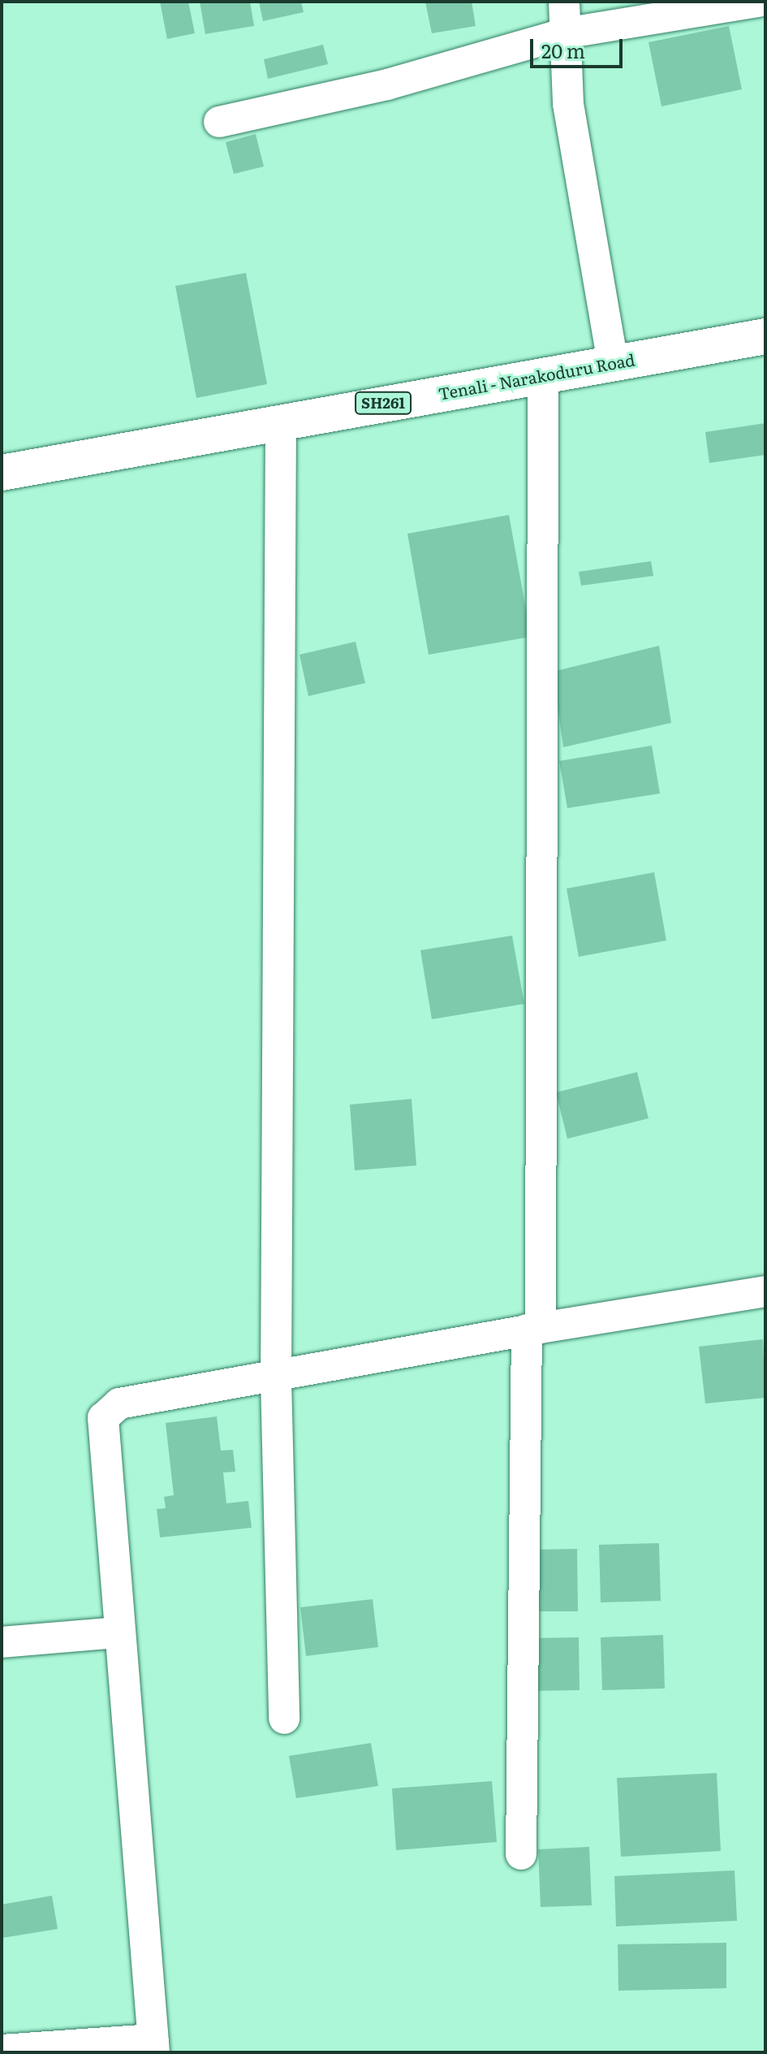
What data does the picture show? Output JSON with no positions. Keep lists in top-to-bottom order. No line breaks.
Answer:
{"streets":{"main road":["Tenali - Narakoduru Road","SH261"]},"scale_bar":"20 m"}
